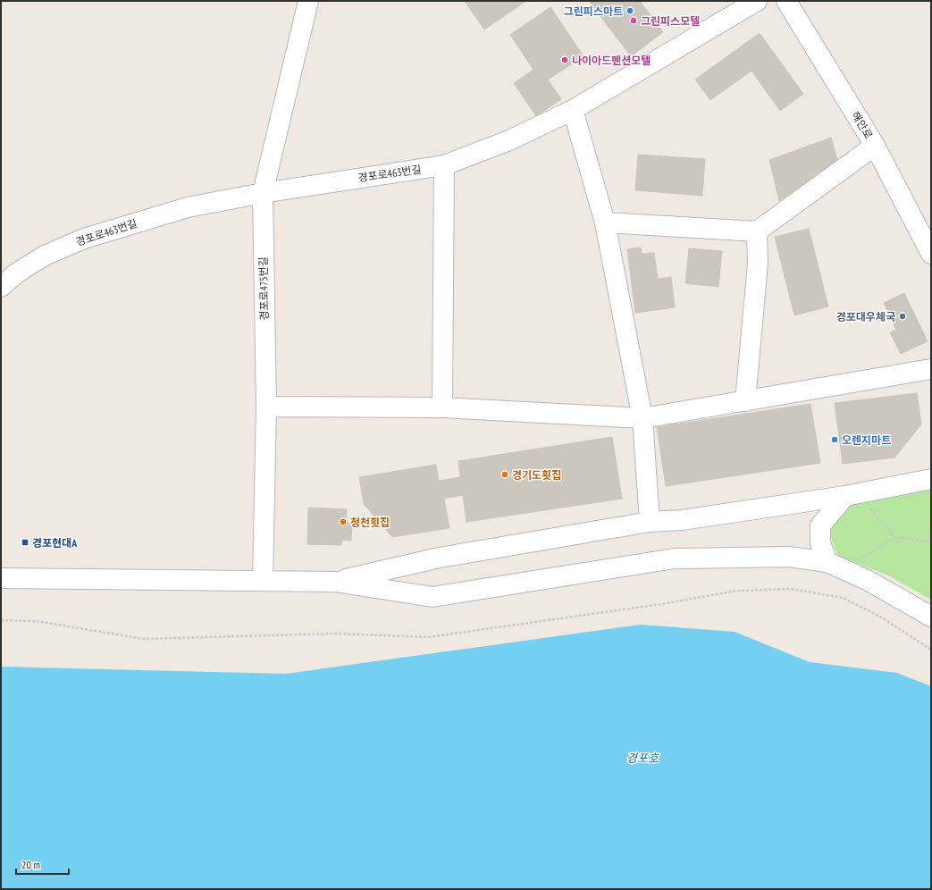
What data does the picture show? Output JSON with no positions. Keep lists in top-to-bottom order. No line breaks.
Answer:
{"streets":{"street":["해안로","경포로463번길","경포로475번길"]},"crossings":[["경포로463번길","경포로475번길"]],"water":["경포호"],"places":{"other":["그린피스마트","그린피스모텔","나이아드펜션모텔","경포대우체국","오렌지마트","경기도횟집","청천횟집"],"transit":["경포현대A"]},"scale_bar":"20 m"}
